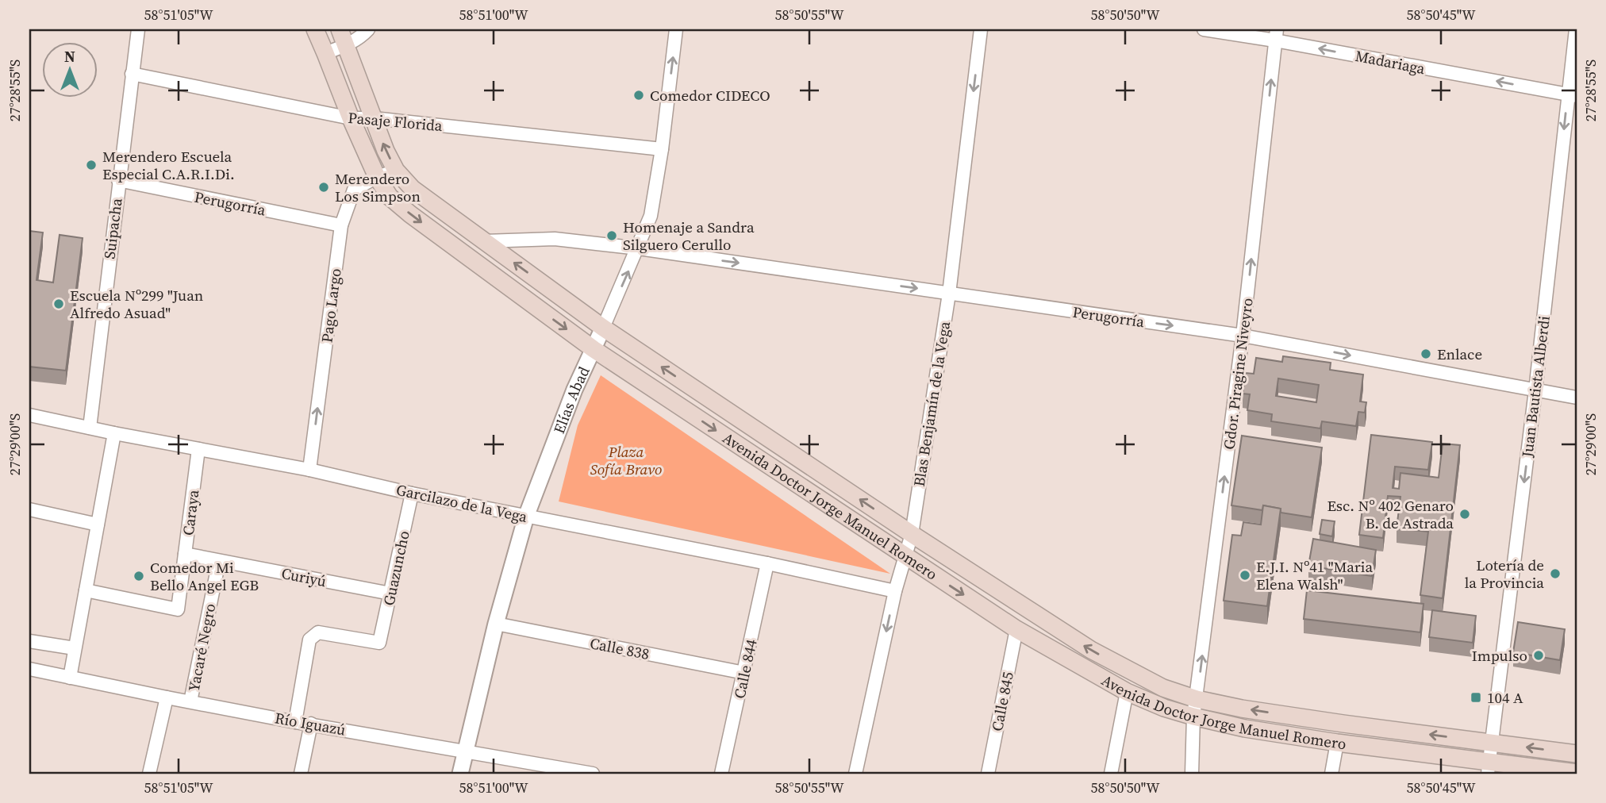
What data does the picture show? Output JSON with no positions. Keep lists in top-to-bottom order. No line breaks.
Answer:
{"streets":{"main road":["Avenida Doctor Jorge Manuel Romero"],"street":["Madariaga","Pasaje Florida","Perugorría","Suipacha","Pago Largo","Gdor. Piragine Niveyro","Juan Bautista Alberdi","Elías Abad","Blas Benjamín de la Vega","Garcilazo de la Vega","Caraya","Guazuncho","Curiyú","Yacaré Negro","Calle 838","Calle 844","Calle 845","Río Iguazú"]},"crossings":[["Madariaga","Gdor. Piragine Niveyro"],["Madariaga","Juan Bautista Alberdi"],["Pasaje Florida","Suipacha"],["Pasaje Florida","Elías Abad"],["Pasaje Florida","Avenida Doctor Jorge Manuel Romero"],["Perugorría","Suipacha"],["Perugorría","Pago Largo"],["Perugorría","Gdor. Piragine Niveyro"],["Perugorría","Juan Bautista Alberdi"],["Perugorría","Elías Abad"],["Perugorría","Blas Benjamín de la Vega"],["Perugorría","Avenida Doctor Jorge Manuel Romero"],["Suipacha","Garcilazo de la Vega"],["Pago Largo","Garcilazo de la Vega"],["Pago Largo","Avenida Doctor Jorge Manuel Romero"],["Gdor. Piragine Niveyro","Avenida Doctor Jorge Manuel Romero"],["Juan Bautista Alberdi","Avenida Doctor Jorge Manuel Romero"],["Elías Abad","Garcilazo de la Vega"],["Elías Abad","Avenida Doctor Jorge Manuel Romero"],["Elías Abad","Calle 838"],["Elías Abad","Río Iguazú"],["Blas Benjamín de la Vega","Garcilazo de la Vega"],["Blas Benjamín de la Vega","Avenida Doctor Jorge Manuel Romero"],["Garcilazo de la Vega","Caraya"],["Garcilazo de la Vega","Guazuncho"],["Garcilazo de la Vega","Calle 844"],["Avenida Doctor Jorge Manuel Romero","Calle 845"],["Caraya","Curiyú"],["Guazuncho","Curiyú"],["Guazuncho","Río Iguazú"],["Curiyú","Yacaré Negro"],["Yacaré Negro","Río Iguazú"],["Calle 838","Calle 844"]],"one_way":["Madariaga","Perugorría","Pago Largo","Gdor. Piragine Niveyro","Juan Bautista Alberdi","Blas Benjamín de la Vega"],"parks":["Plaza Sofía Bravo"],"places":{"other":["Comedor CIDECO","Merendero Escuela Especial C.A.R.I.Di.","Merendero Los Simpson","Homenaje a Sandra Silguero Cerullo","Escuela Nº299 \"Juan Alfredo Asuad\"","Enlace","Esc. Nº 402 Genaro B. de Astrada","Lotería de la Provincia","E.J.I. Nº41 \"Maria Elena Walsh\"","Comedor Mi Bello Angel EGB","Impulso"],"transit":["104 A"]},"north":"top","coordinates":["58°51'05\"W","58°51'00\"W","58°50'55\"W","58°50'50\"W","58°50'45\"W","27°28'55\"S","27°29'00\"S"]}
